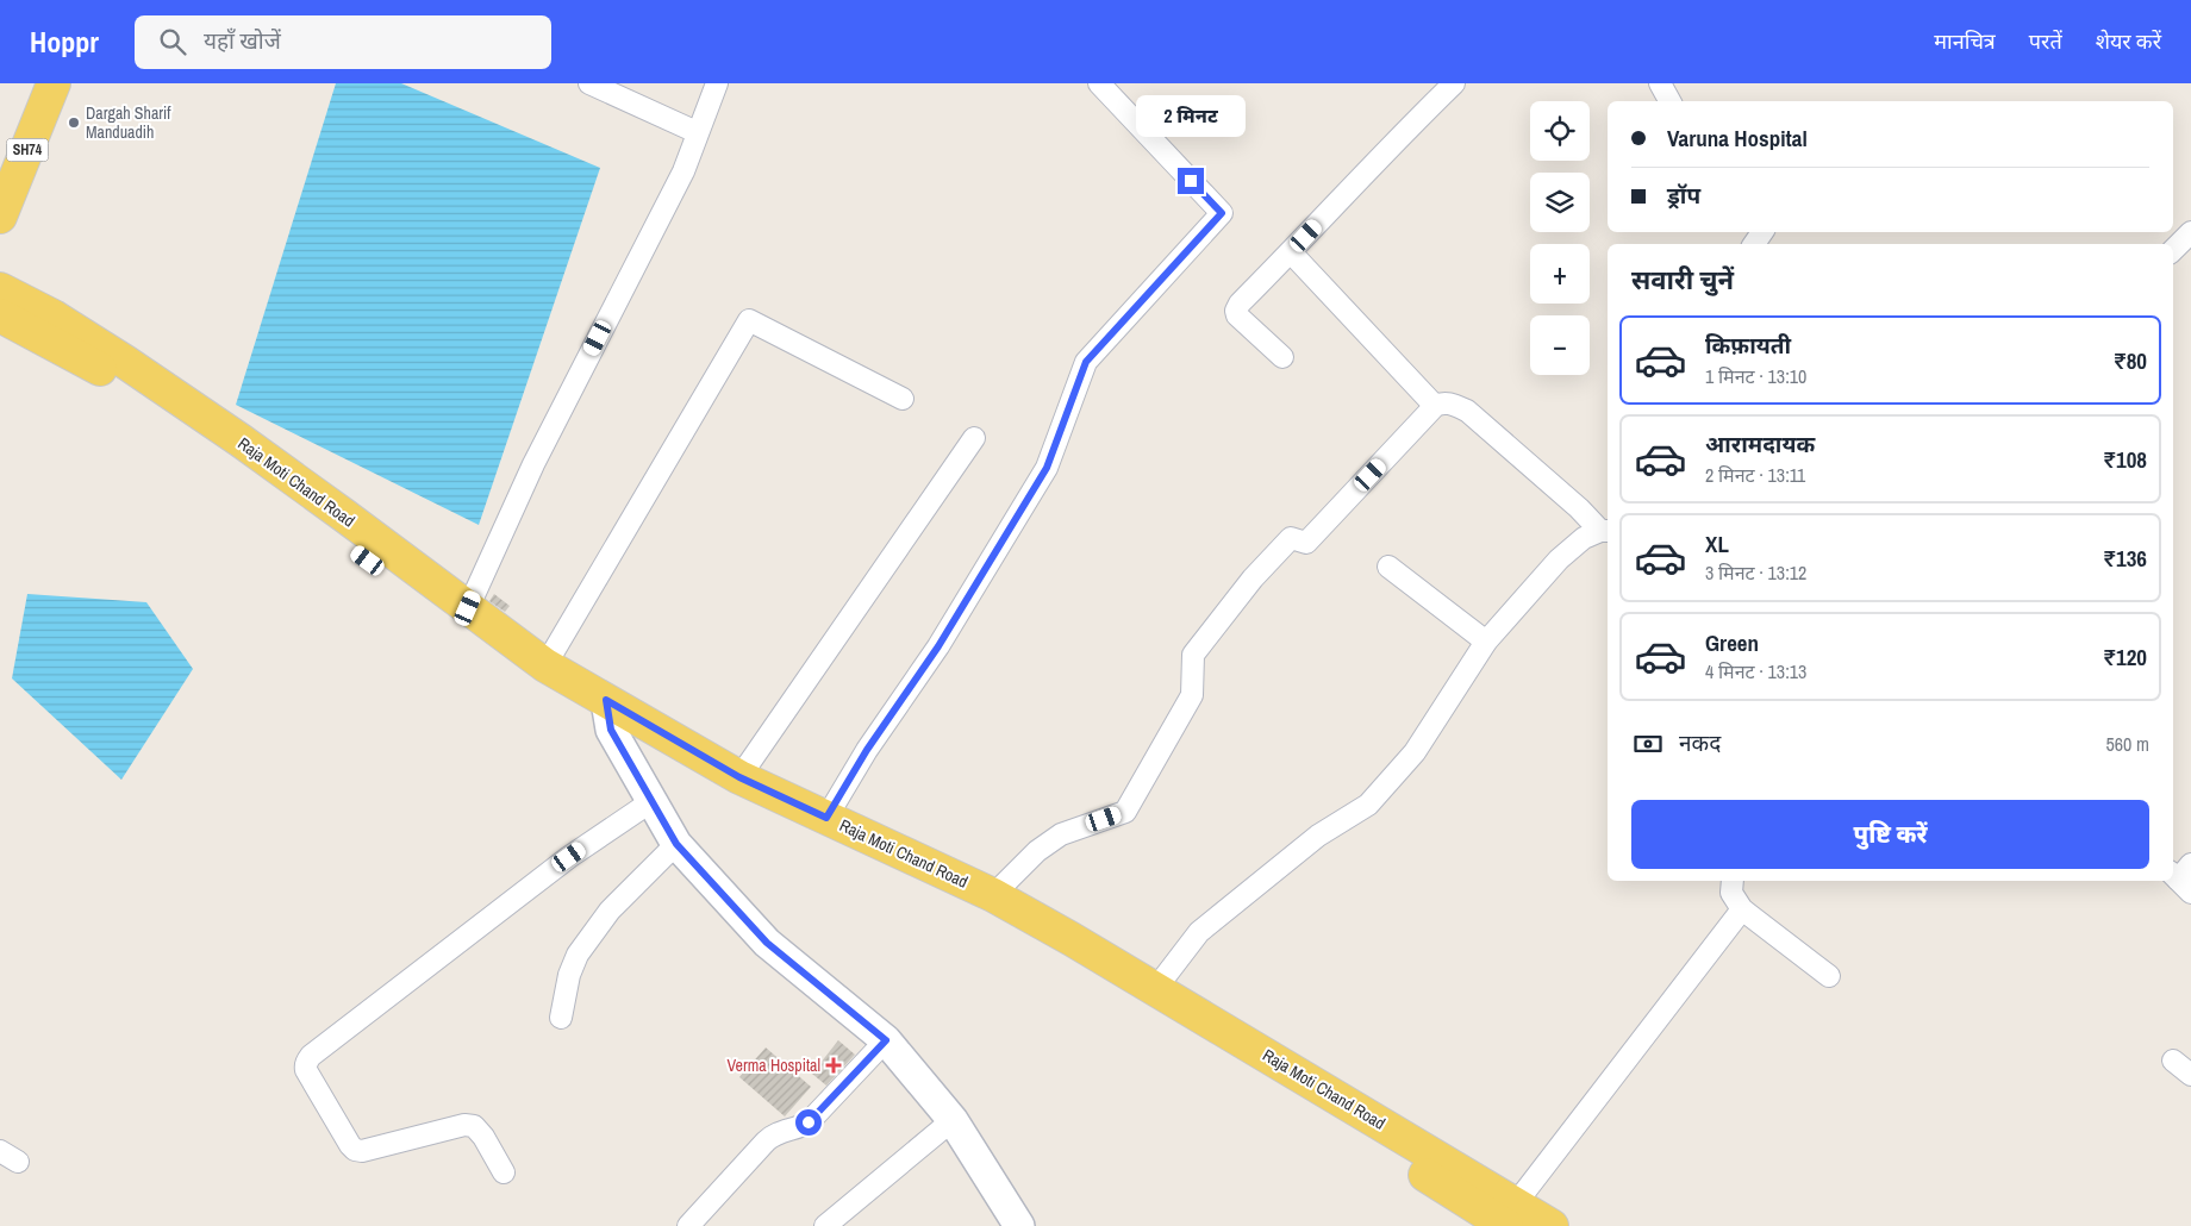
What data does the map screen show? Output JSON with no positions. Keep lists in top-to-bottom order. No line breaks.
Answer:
{"streets":{"main road":["SH74","Raja Moti Chand Road"]},"places":{"other":["Dargah Sharif Manduadih"],"health":["Verma Hospital"]},"page":{"header":"Hoppr","search":"यहाँ खोजें","nav":["मानचित्र","परतें","शेयर करें"],"bubble":"2 मिनट","map_buttons":["+","−"],"banner":["Varuna Hospital","ड्रॉप"],"heading":"सवारी चुनें","list":[{"name":"किफ़ायती","note":"1 मिनट · 13:10","value":"₹80"},{"name":"आरामदायक","note":"2 मिनट · 13:11","value":"₹108"},{"name":"XL","note":"3 मिनट · 13:12","value":"₹136"},{"name":"Green","note":"4 मिनट · 13:13","value":"₹120"}],"pay":["नकद","560 m"],"buttons":"पुष्टि करें"}}
